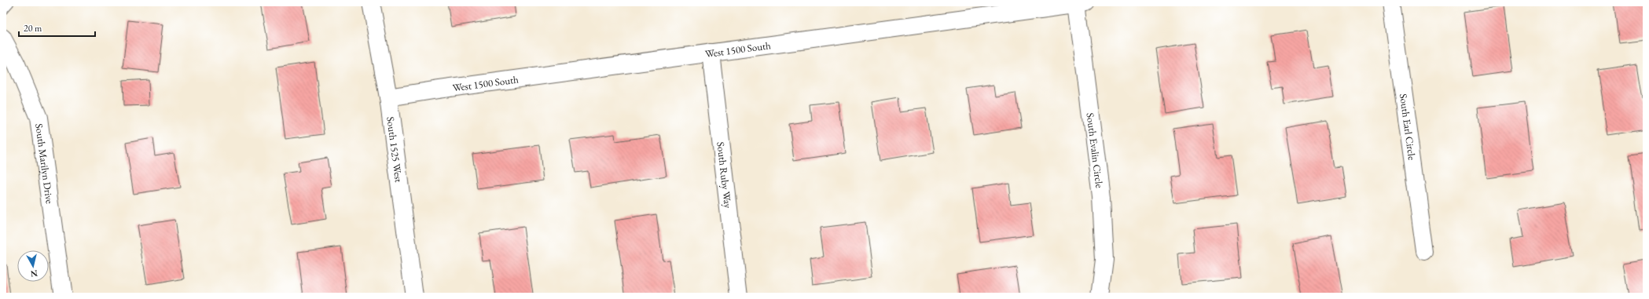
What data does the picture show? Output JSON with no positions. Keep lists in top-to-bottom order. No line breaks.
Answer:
{"streets":{"street":["West 1500 South","South Earl Circle","South 1525 West","South Evalin Circle","South Marilyn Drive","South Ruby Way"]},"crossings":[["West 1500 South","South 1525 West"],["West 1500 South","South Evalin Circle"],["West 1500 South","South Ruby Way"]],"scale_bar":"20 m","north":"bottom"}
